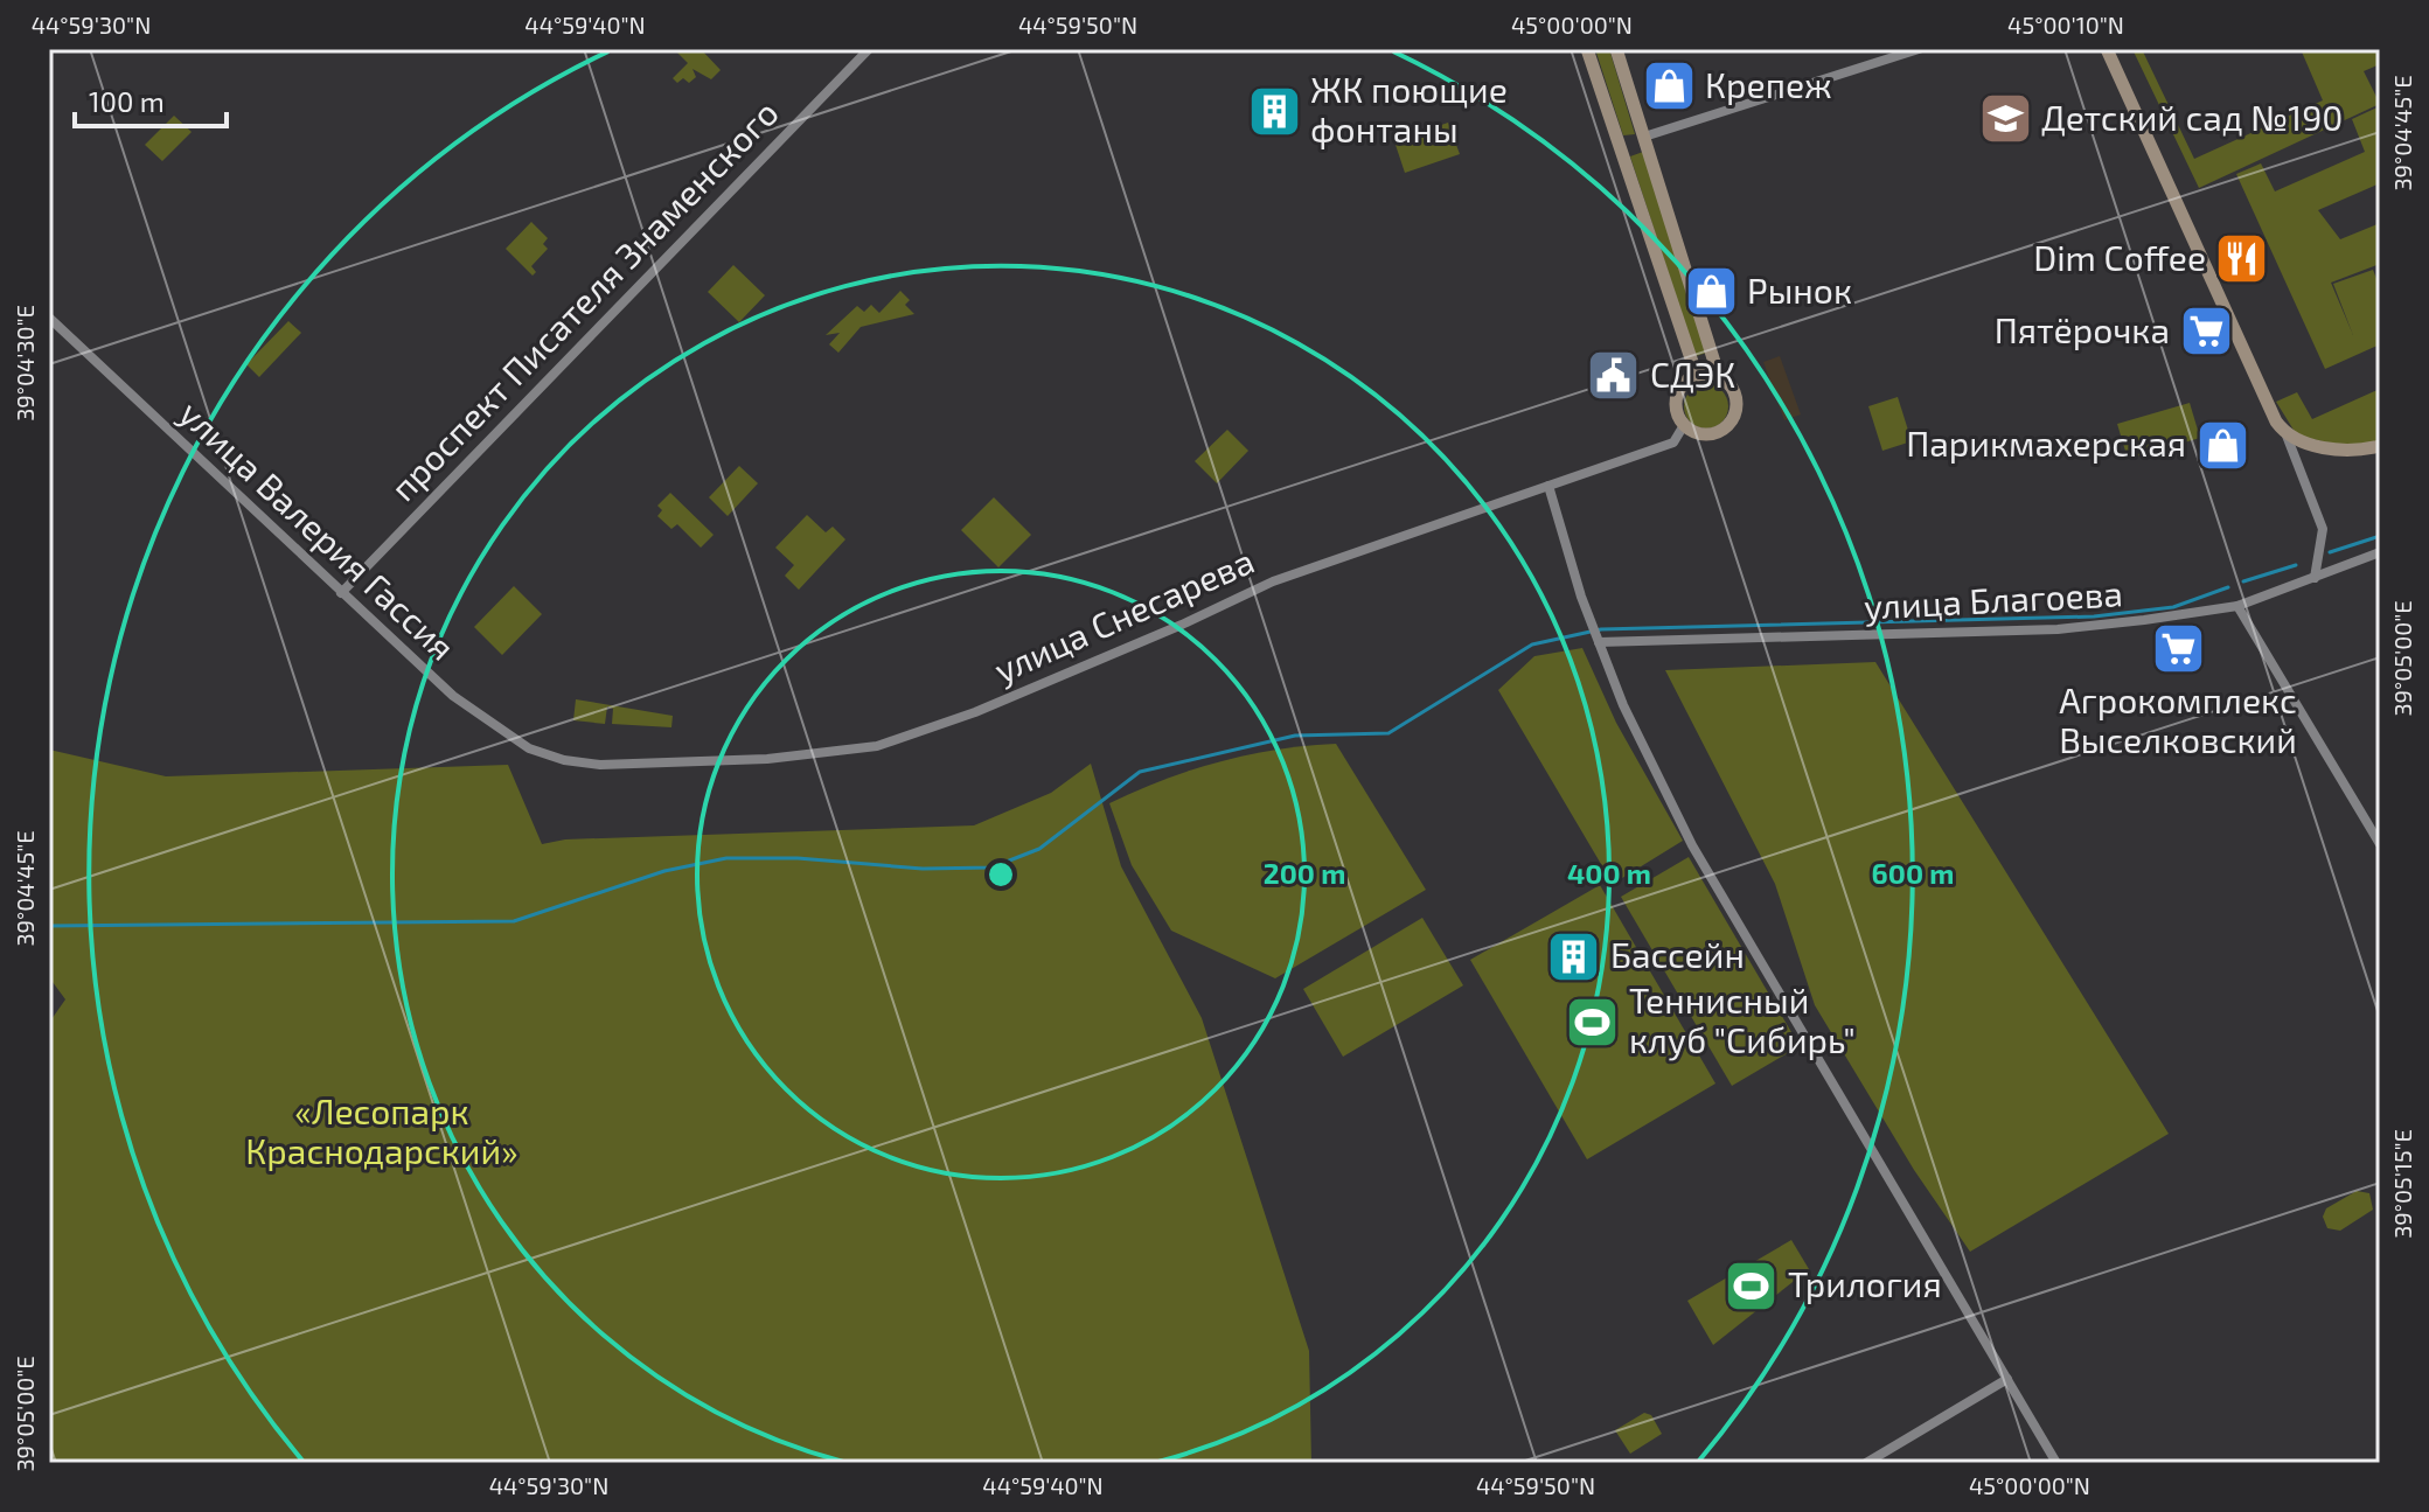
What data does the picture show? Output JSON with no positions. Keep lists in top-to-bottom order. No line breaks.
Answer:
{"streets":{"street":["проспект Писателя Знаменского","улица Валерия Гассия","улица Благоева","улица Снесарева"]},"crossings":[["проспект Писателя Знаменского","улица Валерия Гассия"],["улица Валерия Гассия","улица Снесарева"]],"parks":["«Лесопарк Краснодарский»"],"places":{"shop":["Крепеж","Рынок","Парикмахерская"],"building":["ЖК поющие фонтаны","Бассейн"],"school or university":["Детский сад №190"],"restaurant":["Dim Coffee"],"supermarket":["Пятёрочка","Агрокомплекс Выселковский"],"public building":["СДЭК"],"sports":["Теннисный клуб \"Сибирь\"","Трилогия"]},"scale_bar":"100 m","coordinates":["44°59'30\"N","44°59'40\"N","44°59'50\"N","45°00'00\"N","45°00'10\"N","39°04'45\"E","39°04'30\"E","39°05'00\"E","39°05'15\"E"],"rings":["200 m","400 m","600 m"]}
